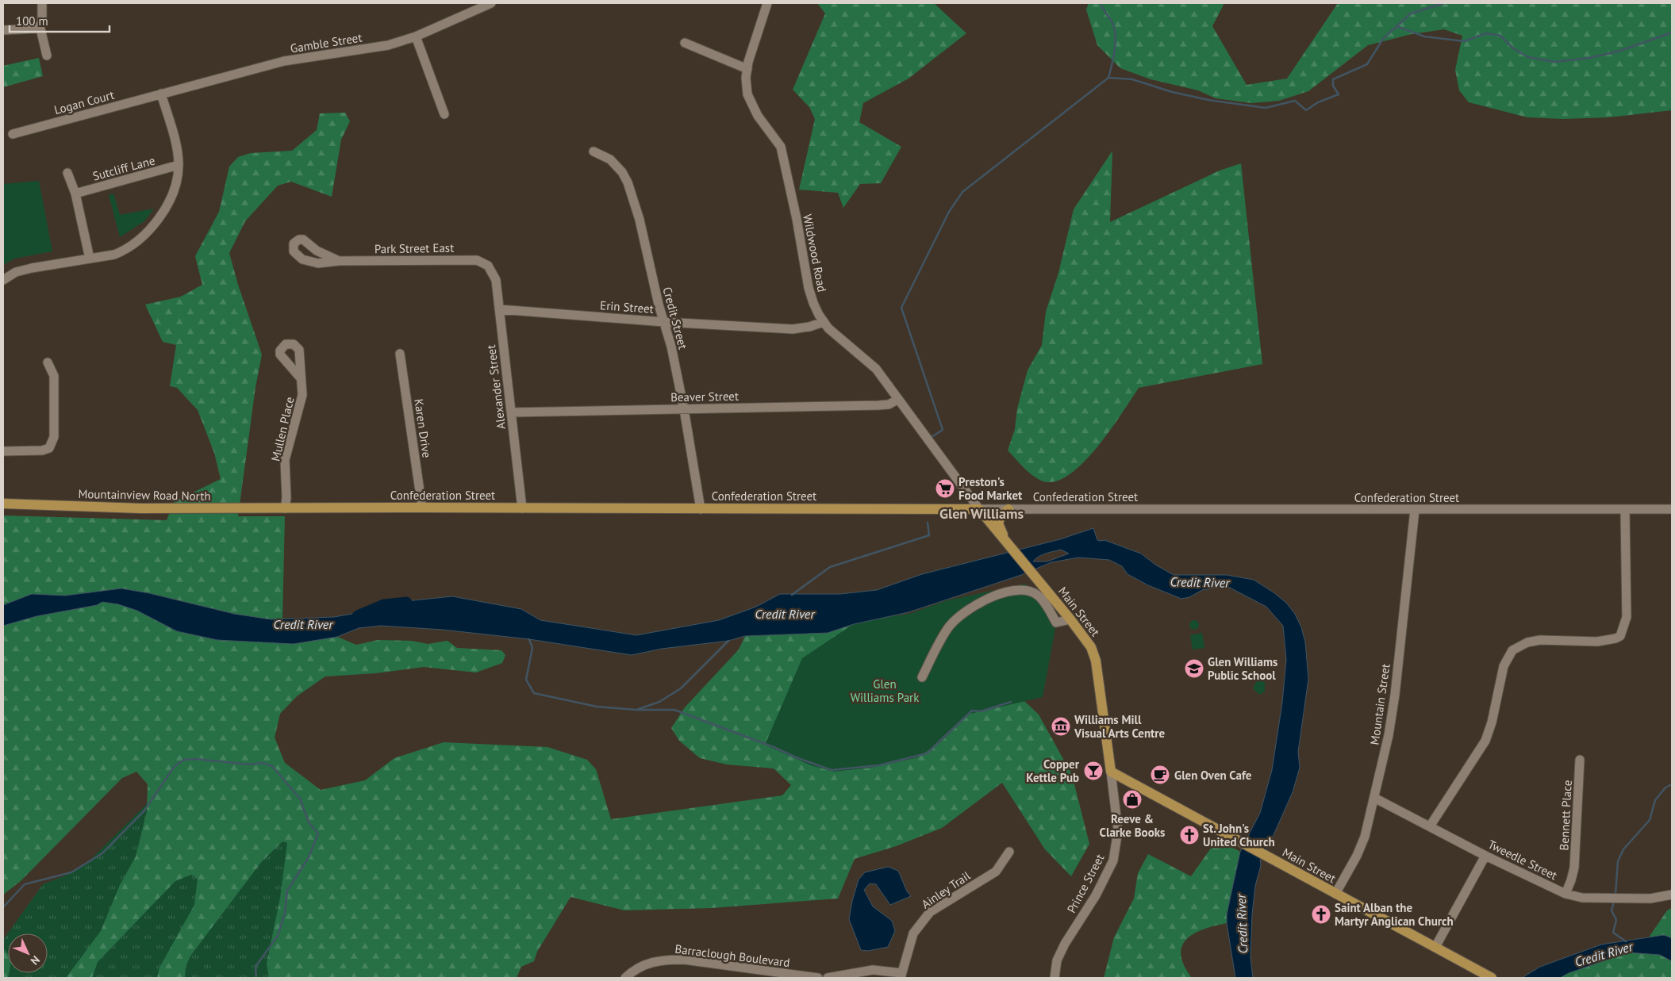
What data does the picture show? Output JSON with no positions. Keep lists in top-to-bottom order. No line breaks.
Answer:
{"streets":{"main road":["Mountainview Road North","Confederation Street","Main Street"],"street":["Gamble Street","Logan Court","Sutcliff Lane","Park Street East","Wildwood Road","Erin Street","Credit Street","Alexander Street","Beaver Street","Karen Drive","Mullen Place","Mountain Street","Bennett Place","Tweedle Street","Prince Street","Ainley Trail","Barraclough Boulevard"]},"crossings":[["Gamble Street","Logan Court"],["Park Street East","Alexander Street"],["Wildwood Road","Erin Street"],["Wildwood Road","Beaver Street"],["Wildwood Road","Confederation Street"],["Wildwood Road","Main Street"],["Erin Street","Credit Street"],["Erin Street","Alexander Street"],["Credit Street","Beaver Street"],["Credit Street","Confederation Street"],["Alexander Street","Beaver Street"],["Alexander Street","Confederation Street"],["Karen Drive","Confederation Street"],["Mullen Place","Mountainview Road North"],["Mullen Place","Confederation Street"],["Mountainview Road North","Confederation Street"],["Confederation Street","Main Street"],["Confederation Street","Mountain Street"],["Main Street","Mountain Street"],["Main Street","Prince Street"],["Mountain Street","Tweedle Street"],["Bennett Place","Tweedle Street"]],"districts":["Glen Williams"],"water":["Credit River"],"parks":["Glen Williams Park"],"places":{"supermarket":["Preston's Food Market"],"school or university":["Glen Williams Public School"],"museum":["Williams Mill Visual Arts Centre"],"bar":["Copper Kettle Pub"],"cafe":["Glen Oven Cafe"],"shop":["Reeve & Clarke Books"],"church":["St. John's United Church","Saint Alban the Martyr Anglican Church"]},"scale_bar":"100 m","north":"bottom right"}
